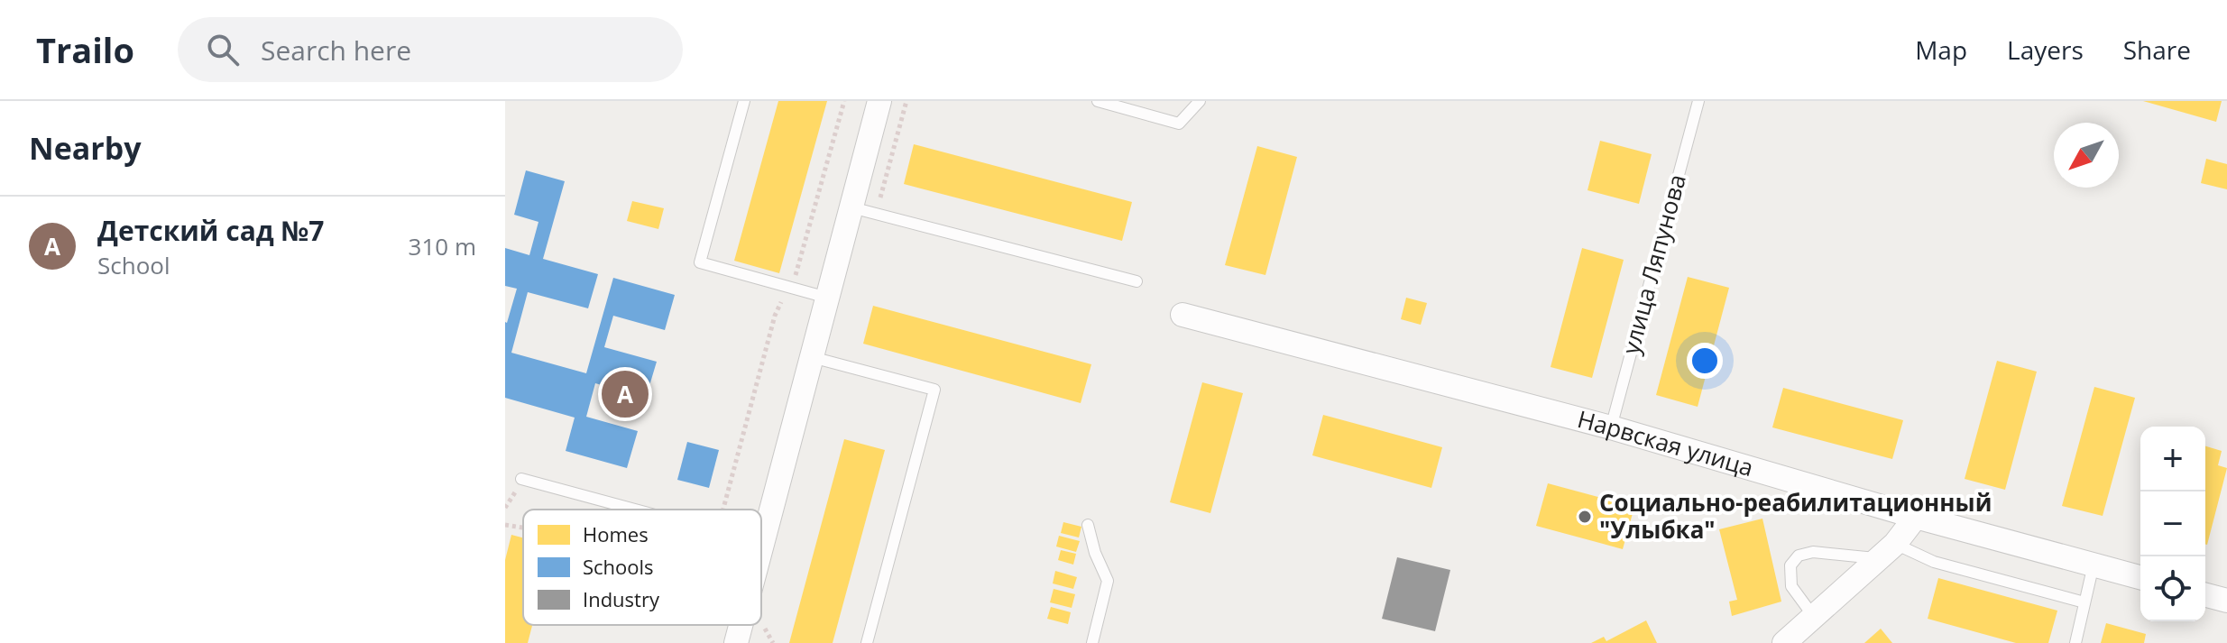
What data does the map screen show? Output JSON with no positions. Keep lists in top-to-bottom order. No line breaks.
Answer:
{"streets":{"street":["Нарвская улица"],"lane":["улица Ляпунова"]},"crossings":[["улица Ляпунова","Нарвская улица"]],"places":["Социально-реабилитационный \"Улыбка\""],"legend":["Homes","Schools","Industry"],"north":"bottom left","page":{"header":"Trailo","search":"Search here","nav":["Map","Layers","Share"],"heading":"Nearby","list":[{"mark":"A","name":"Детский сад №7","note":"School","value":"310 m"}],"pins":"A","map_buttons":["+","−"]}}
